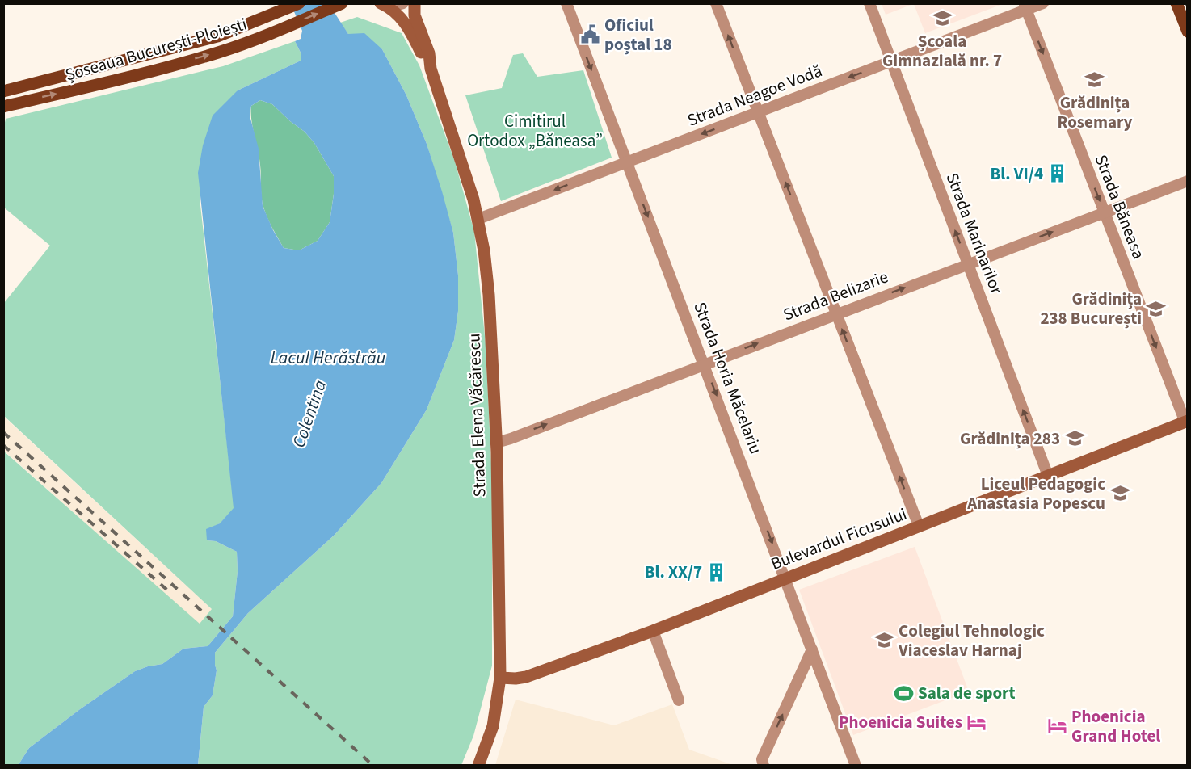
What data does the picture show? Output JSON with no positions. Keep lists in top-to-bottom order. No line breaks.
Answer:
{"streets":{"main road":["Șoseaua București-Ploiești"],"street":["Strada Neagoe Vodă","Strada Băneasa","Strada Marinarilor","Strada Belizarie","Strada Horia Măcelariu","Strada Elena Văcărescu","Bulevardul Ficusului"]},"crossings":[["Strada Neagoe Vodă","Strada Băneasa"],["Strada Neagoe Vodă","Strada Marinarilor"],["Strada Neagoe Vodă","Strada Horia Măcelariu"],["Strada Neagoe Vodă","Strada Elena Văcărescu"],["Strada Băneasa","Strada Belizarie"],["Strada Băneasa","Bulevardul Ficusului"],["Strada Marinarilor","Strada Belizarie"],["Strada Marinarilor","Bulevardul Ficusului"],["Strada Belizarie","Strada Horia Măcelariu"],["Strada Belizarie","Strada Elena Văcărescu"],["Strada Horia Măcelariu","Bulevardul Ficusului"],["Strada Elena Văcărescu","Bulevardul Ficusului"]],"one_way":["Strada Neagoe Vodă","Strada Băneasa","Strada Marinarilor","Strada Belizarie","Strada Horia Măcelariu"],"water":["Lacul Herăstrău","Colentina"],"parks":["Cimitirul Ortodox „Băneasa”"],"places":{"school or university":["Școala Gimnazială nr. 7","Grădinița Rosemary","Grădinița 238 București","Grădinița 283","Liceul Pedagogic Anastasia Popescu","Colegiul Tehnologic Viaceslav Harnaj"],"public building":["Oficiul poștal 18"],"building":["Bl. VI/4","Bl. XX/7"],"sports":["Sala de sport"],"hotel":["Phoenicia Suites","Phoenicia Grand Hotel"]}}
